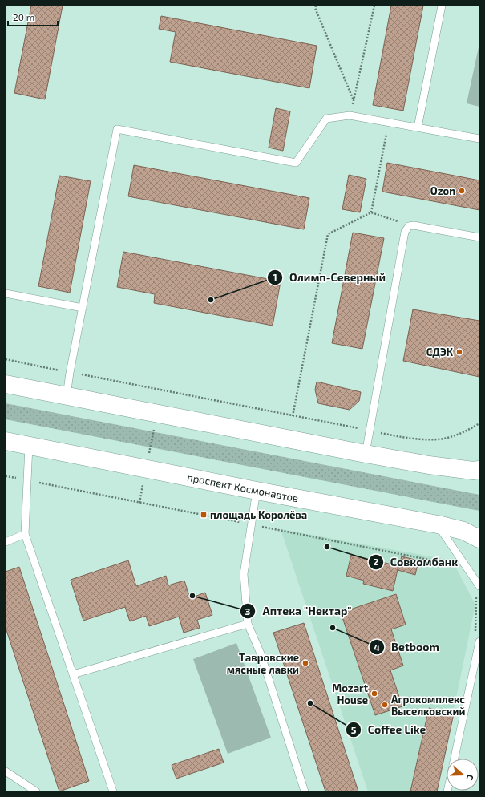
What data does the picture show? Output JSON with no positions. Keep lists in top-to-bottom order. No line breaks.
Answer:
{"streets":{"main road":["проспект Космонавтов"]},"places":{"other":["Ozon","Олимп-Северный","СДЭК","Совкомбанк","Аптека \"Нектар\"","Betboom","Тавровские мясные лавки","Mozart House","Coffee Like","Агрокомплекс Выселковский"],"transit":["площадь Королёва"]},"scale_bar":"20 m","north":"right"}
